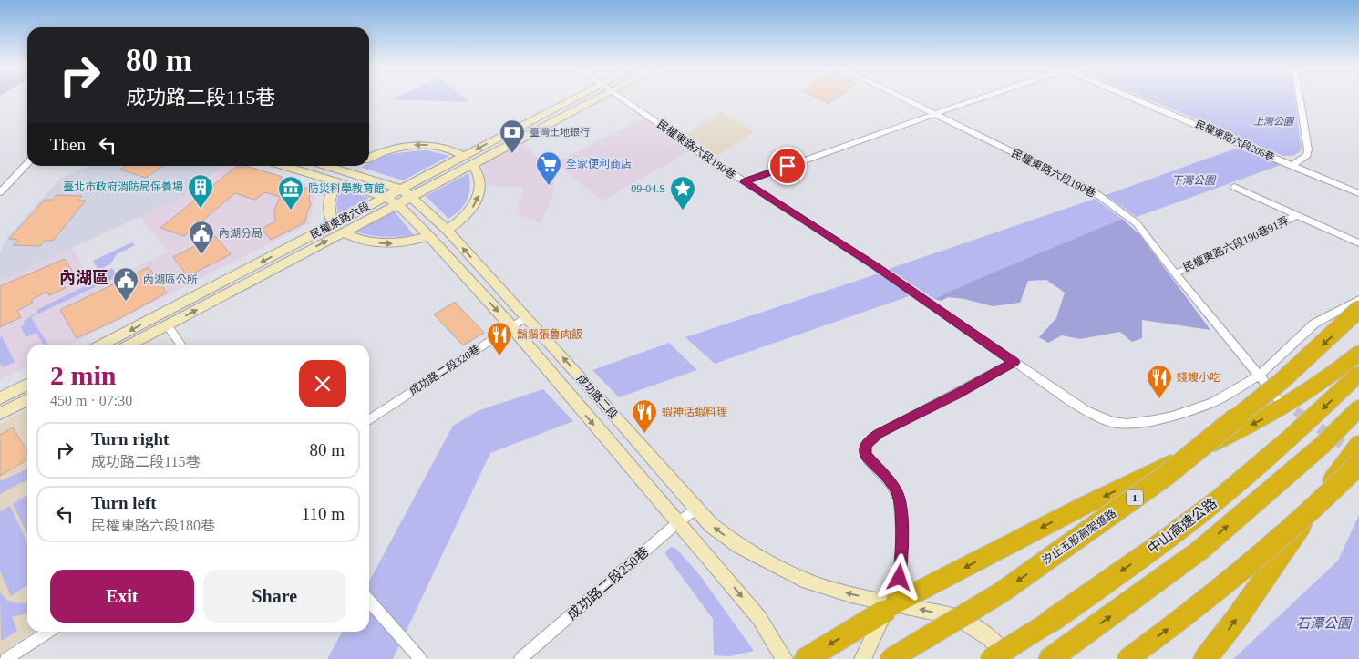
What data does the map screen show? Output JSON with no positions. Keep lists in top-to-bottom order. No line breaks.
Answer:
{"streets":{"highway":["1","中山高速公路","汐止五股高架道路"],"main road":["民權東路六段","成功路二段"],"street":["民權東路六段206巷","民權東路六段180巷","民權東路六段190巷","民權東路六段190巷91弄","成功路二段320巷","成功路二段250巷"]},"crossings":[["民權東路六段180巷","民權東路六段190巷"],["民權東路六段190巷","民權東路六段190巷91弄"],["民權東路六段","成功路二段"],["成功路二段320巷","成功路二段"],["成功路二段","成功路二段250巷"]],"districts":["內湖區"],"parks":["上灣公園","下灣公園","石潭公園"],"places":{"bank":["臺灣土地銀行"],"supermarket":["全家便利商店"],"building":["臺北市政府消防局保養場"],"museum":["防災科學教育館"],"place":["09-04.S"],"public building":["內湖分局","內湖區公所"],"restaurant":["鬍鬚張魯肉飯","錢嫂小吃","蝦神活蝦料理"]},"page":{"turn":["80 m","成功路二段115巷"],"then":"Then","heading":["2 min","450 m · 07:30"],"list":[{"name":"Turn right","note":"成功路二段115巷","value":"80 m"},{"name":"Turn left","note":"民權東路六段180巷","value":"110 m"}],"buttons":["Exit","Share"]}}
